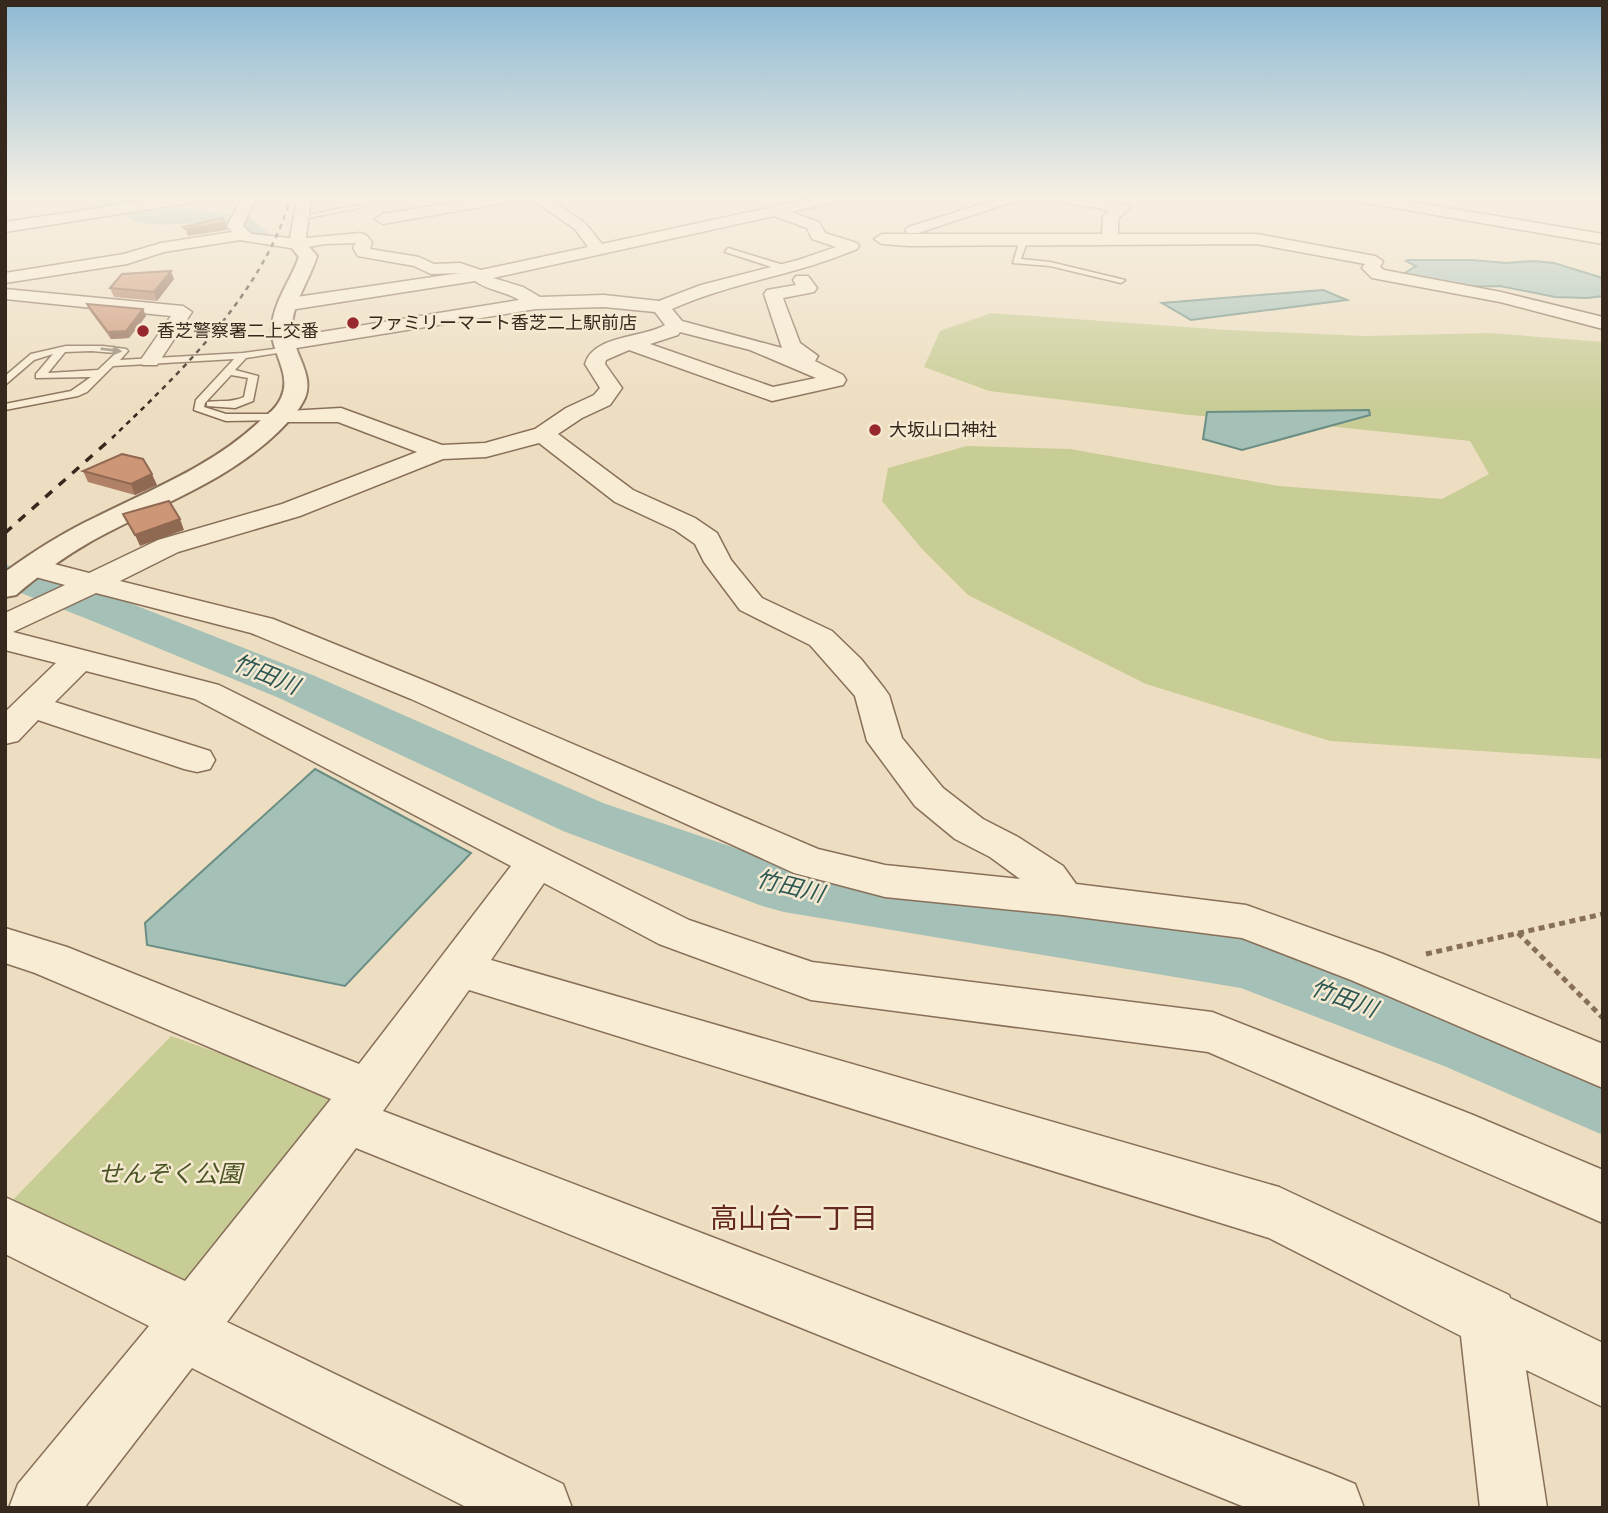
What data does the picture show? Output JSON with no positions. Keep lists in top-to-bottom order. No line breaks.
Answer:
{"districts":["高山台一丁目"],"water":["竹田川"],"parks":["せんぞく公園"],"places":["ファミリーマート香芝二上駅前店","香芝警察署二上交番","大坂山口神社"]}
